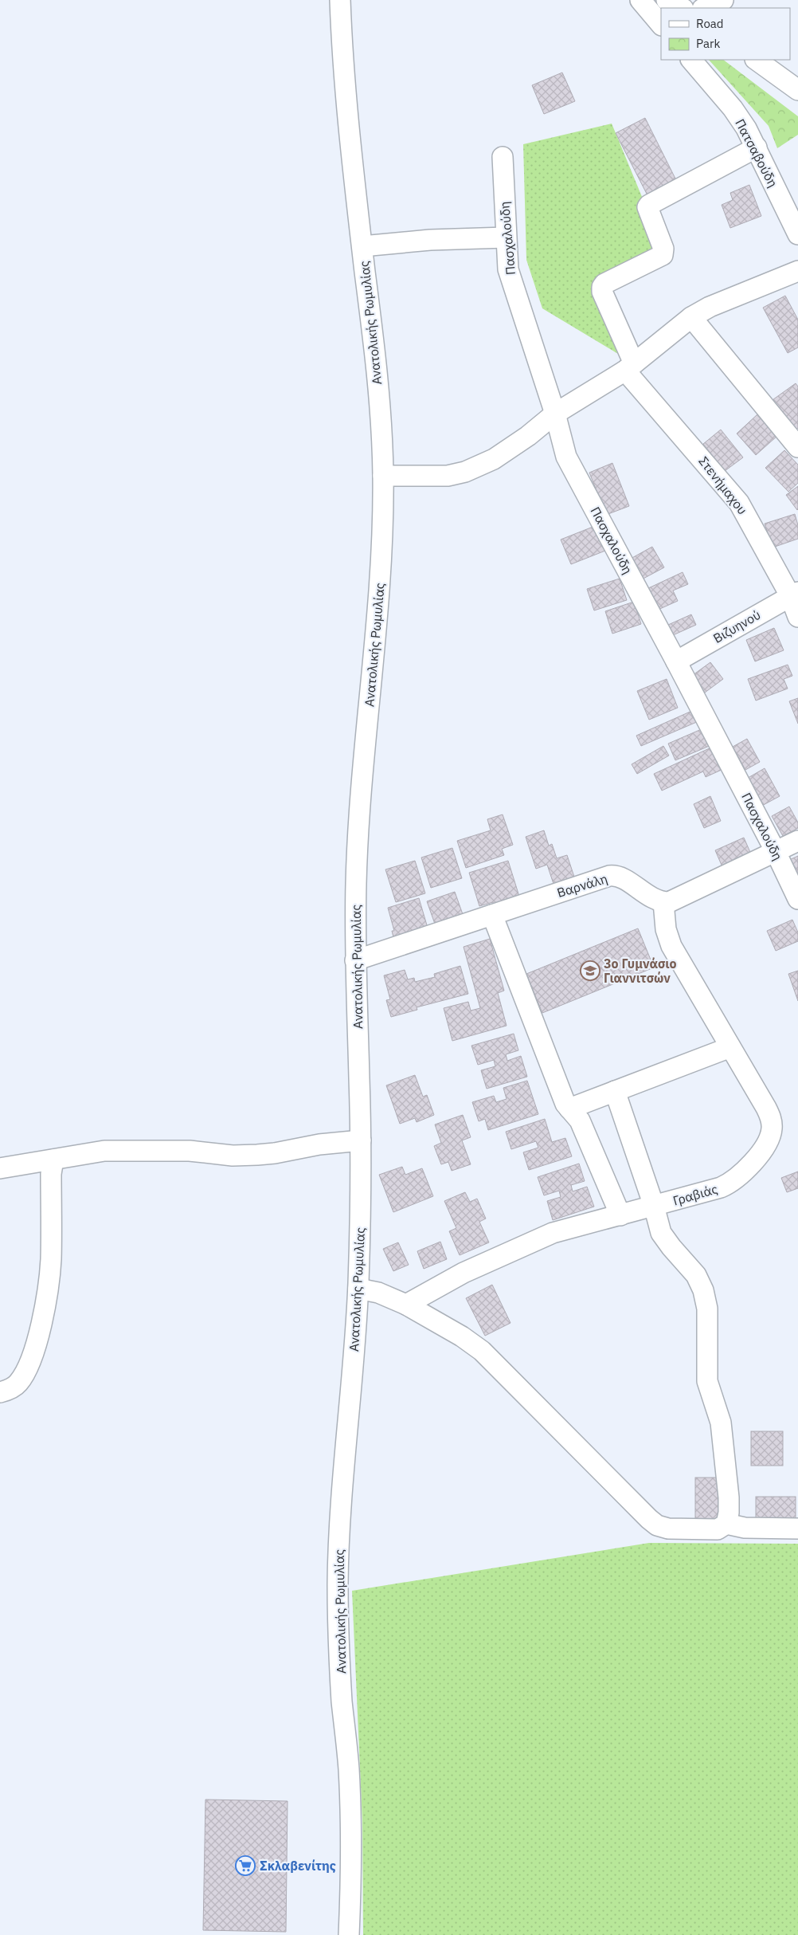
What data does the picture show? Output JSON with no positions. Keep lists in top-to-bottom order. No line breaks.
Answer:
{"streets":{"street":["Πατσαβούδη","Πασχαλούδη","Ανατολικής Ρωμυλίας","Στενήμαχου","Βιζυηνού","Βαρνάλη","Γραβιάς"]},"crossings":[["Πατσαβούδη","Στενήμαχου"],["Πασχαλούδη","Βιζυηνού"],["Ανατολικής Ρωμυλίας","Βαρνάλη"],["Στενήμαχου","Βιζυηνού"],["Βαρνάλη","Γραβιάς"]],"places":{"school or university":["3ο Γυμνάσιο Γιαννιτσών"],"supermarket":["Σκλαβενίτης"]},"legend":["Road","Park"]}
